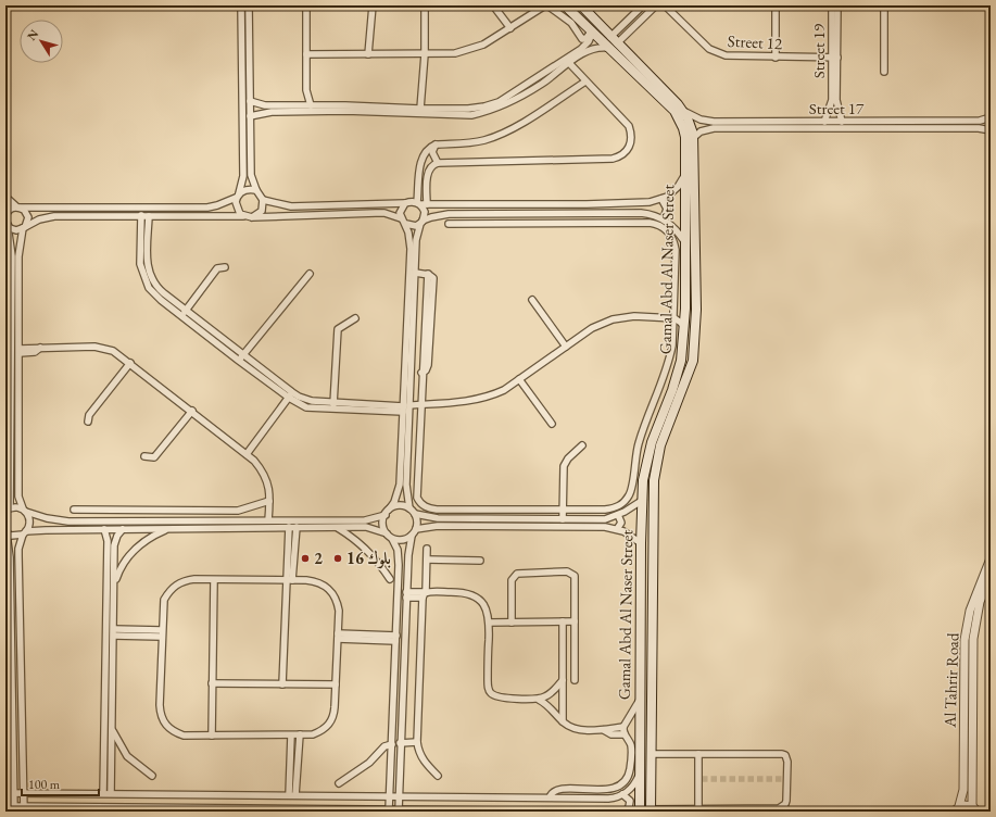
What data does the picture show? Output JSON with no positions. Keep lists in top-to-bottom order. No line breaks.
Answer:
{"streets":{"main road":["Gamal Abd Al Naser Street"],"street":["Street 12","Street 19","Street 17","Al Tahrir Road"]},"crossings":[["Street 12","Street 19"],["Street 19","Street 17"],["Street 17","Gamal Abd Al Naser Street"]],"places":["2","بلوك 16"],"scale_bar":"100 m","north":"top left"}
